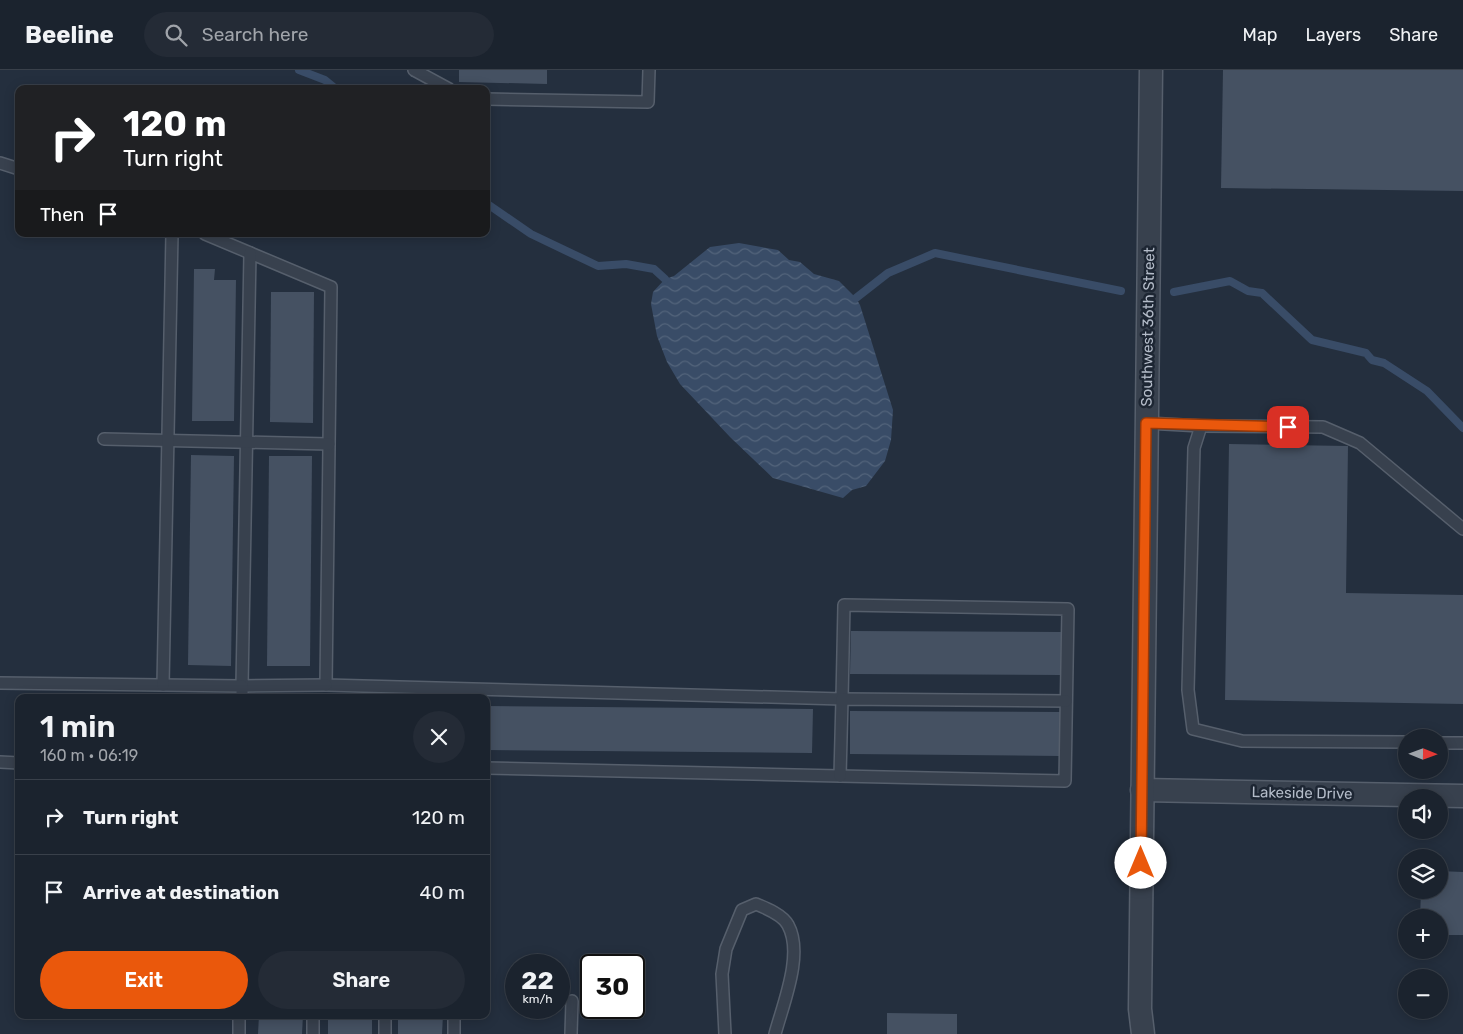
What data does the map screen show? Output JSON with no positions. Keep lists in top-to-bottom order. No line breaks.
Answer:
{"streets":{"street":["Southwest 36th Street","Lakeside Drive"]},"crossings":[["Southwest 36th Street","Lakeside Drive"]],"north":"right","page":{"header":"Beeline","search":"Search here","nav":["Map","Layers","Share"],"turn":["120 m","Turn right"],"then":"Then","heading":["1 min","160 m · 06:19"],"map_buttons":["+","−"],"list":[{"name":"Turn right","value":"120 m"},{"name":"Arrive at destination","value":"40 m"}],"buttons":["Exit","Share"],"speed":"22 km/h","limit":"30"}}
